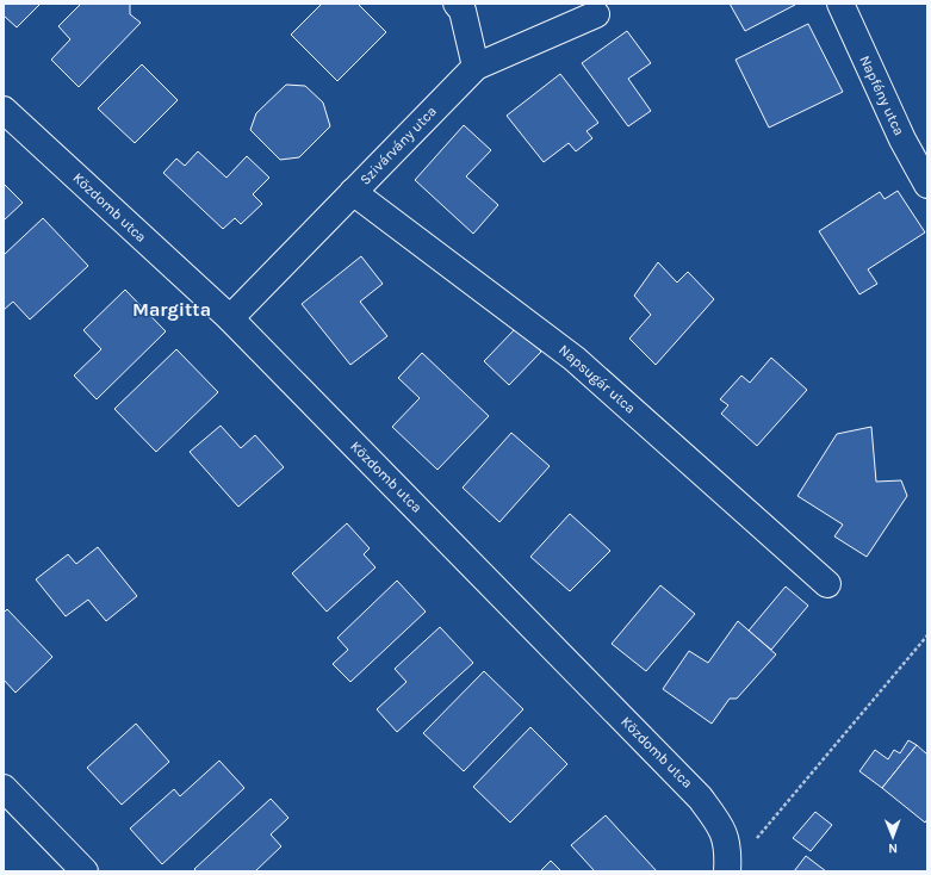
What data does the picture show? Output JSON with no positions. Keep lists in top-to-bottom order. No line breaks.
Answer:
{"streets":{"street":["Napfény utca","Szivárvány utca","Közdomb utca","Napsugár utca"]},"crossings":[["Szivárvány utca","Közdomb utca"],["Szivárvány utca","Napsugár utca"]],"districts":["Margitta"],"north":"bottom"}
